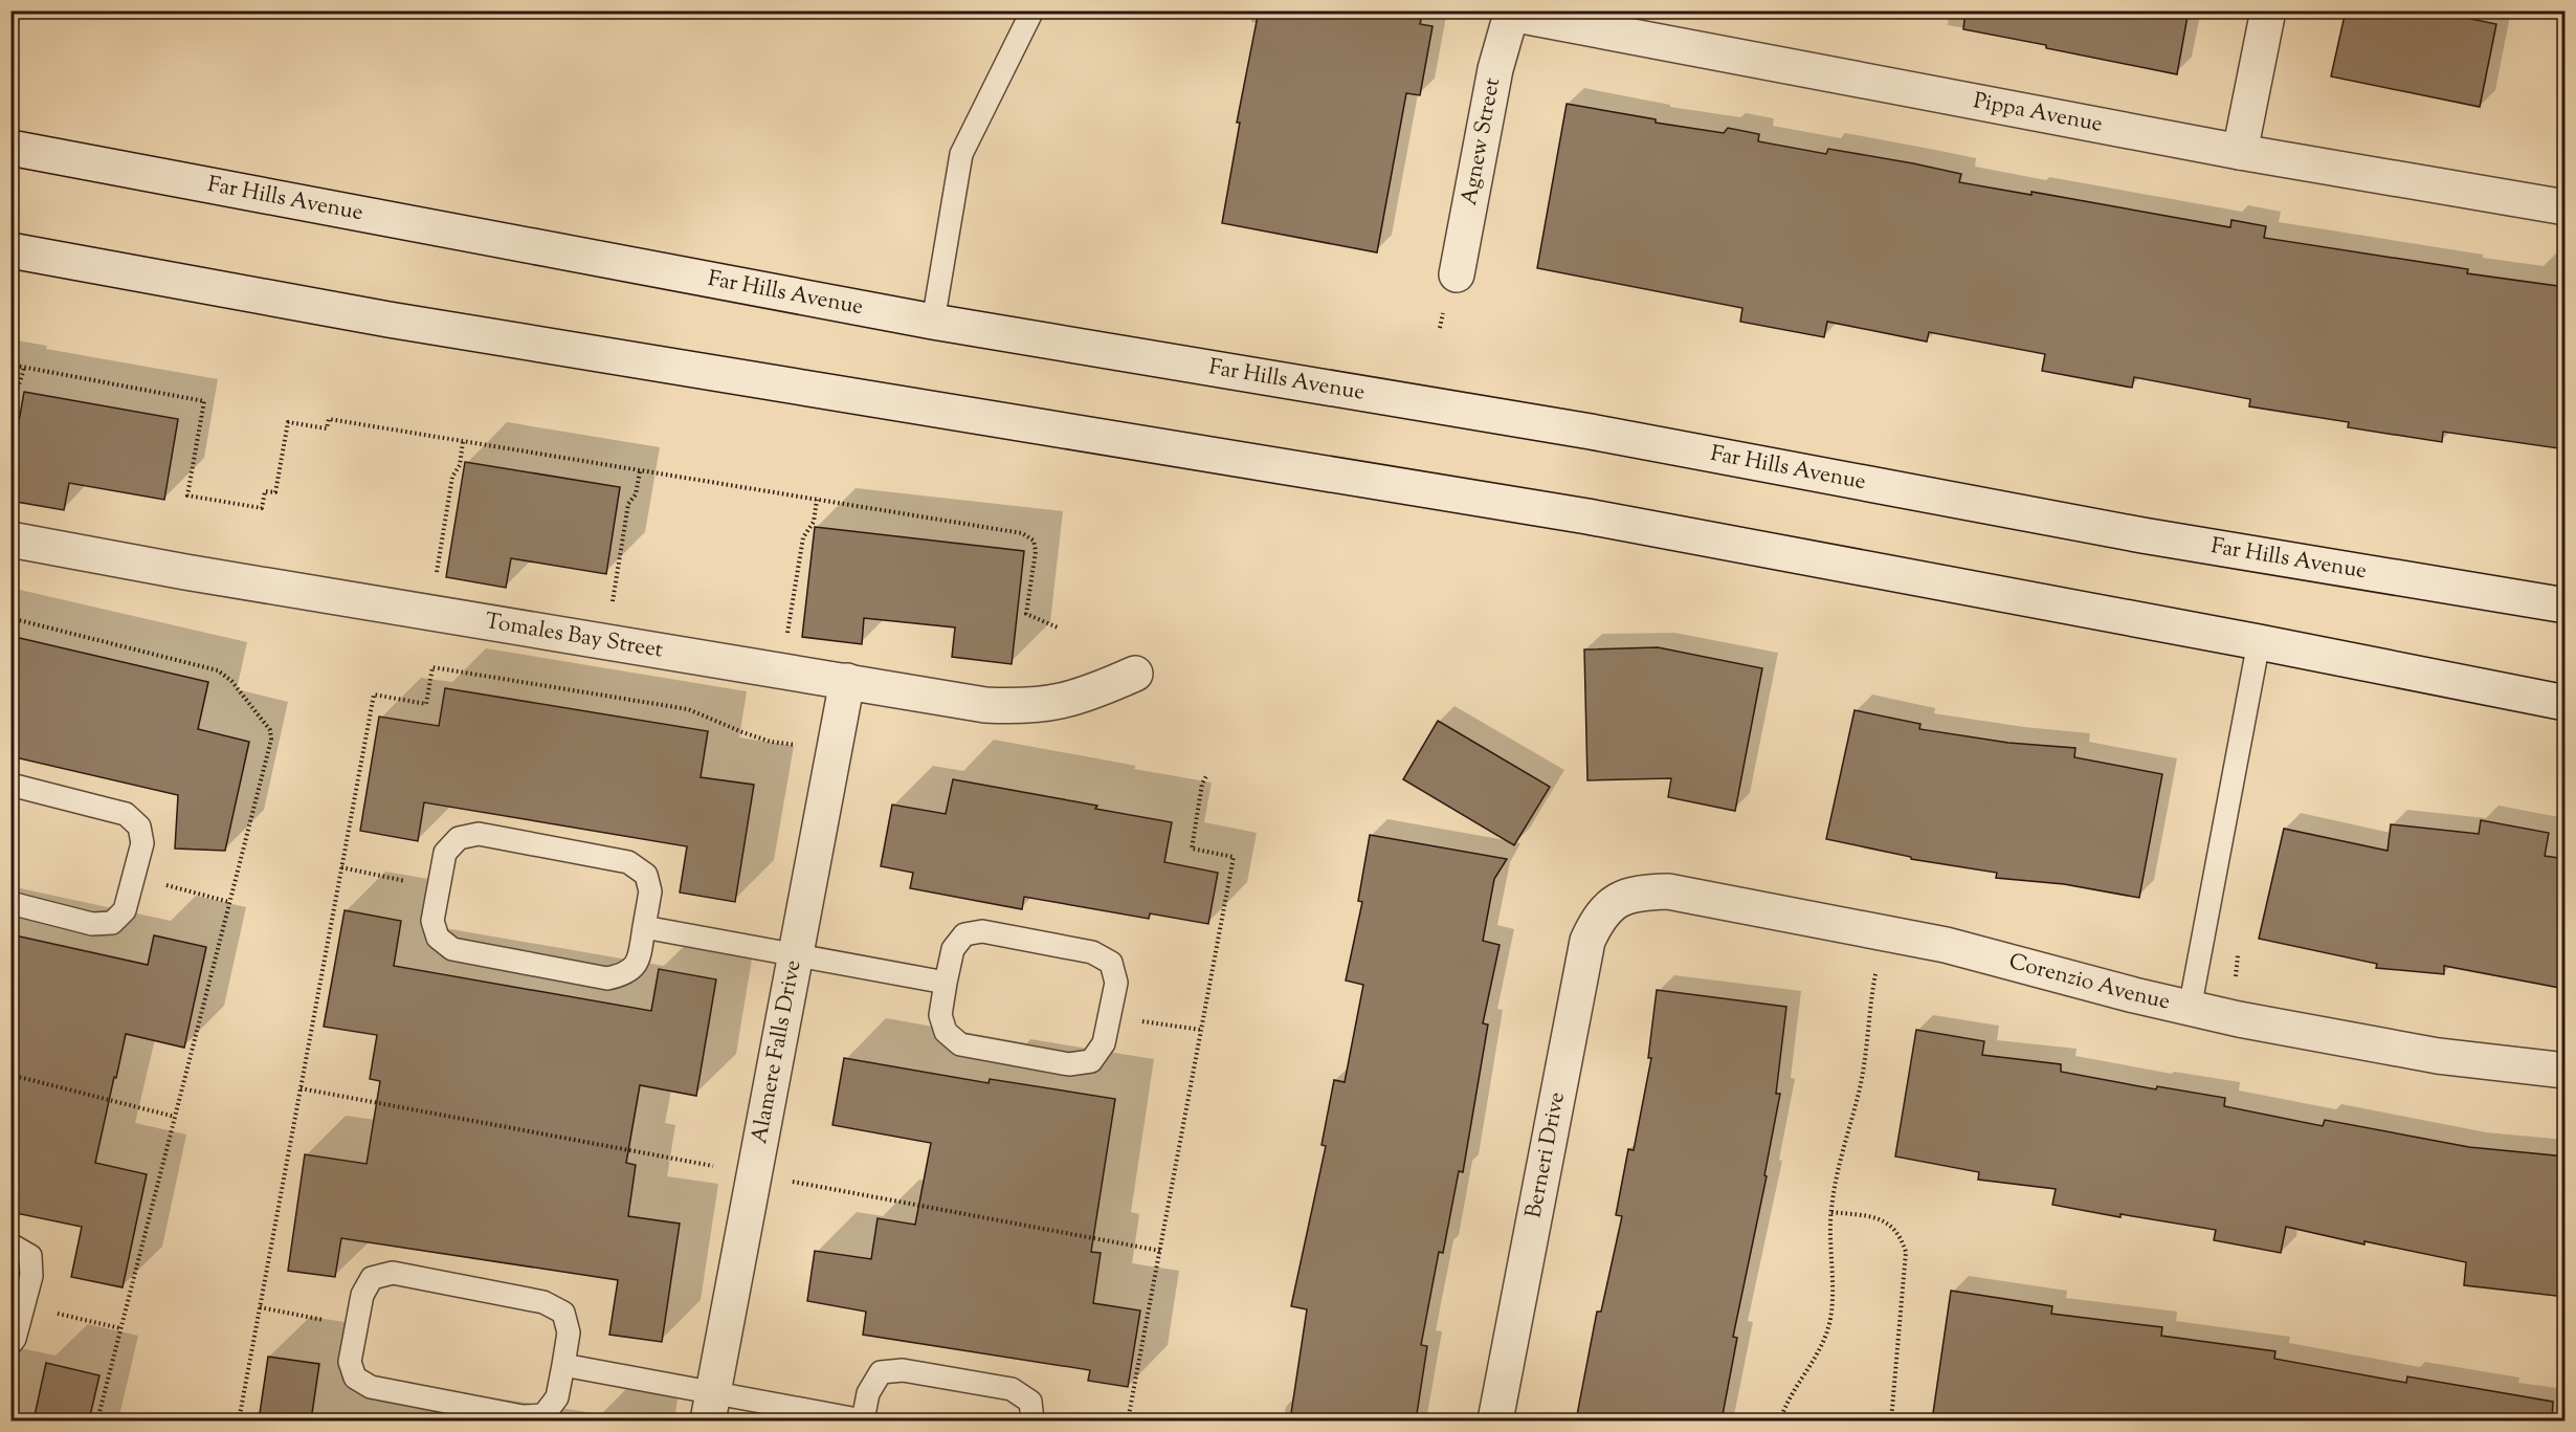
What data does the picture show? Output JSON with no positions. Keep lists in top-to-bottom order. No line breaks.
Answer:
{"streets":{"main road":["Pippa Avenue","Agnew Street","Far Hills Avenue","Tomales Bay Street","Corenzio Avenue","Alamere Falls Drive","Berneri Drive"]},"crossings":[["Pippa Avenue","Agnew Street"],["Tomales Bay Street","Alamere Falls Drive"],["Corenzio Avenue","Berneri Drive"]]}
